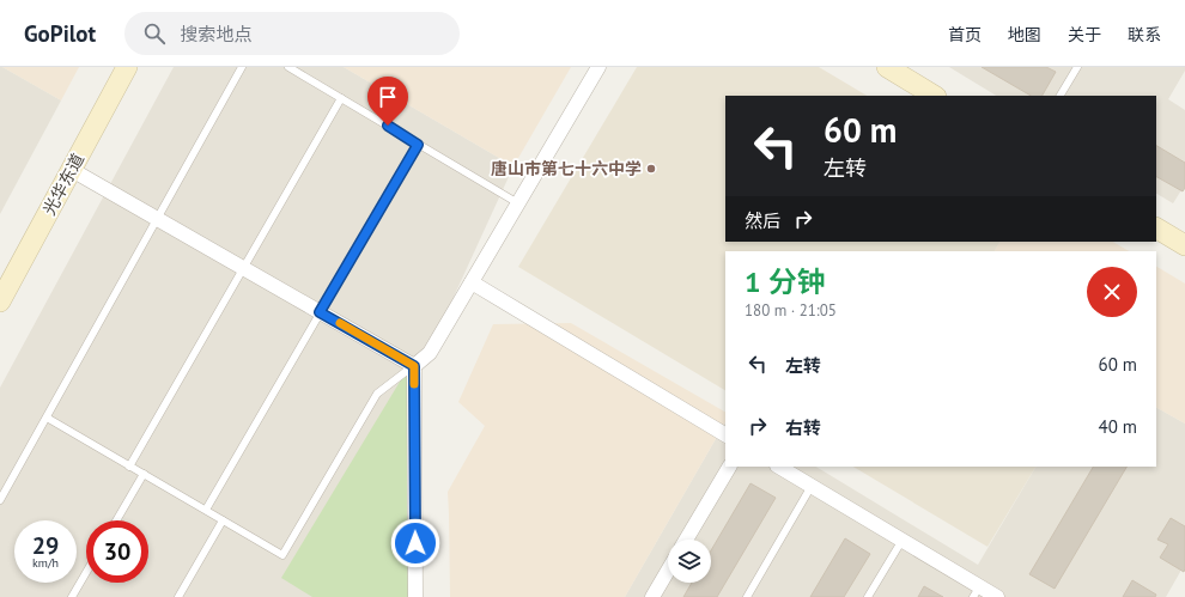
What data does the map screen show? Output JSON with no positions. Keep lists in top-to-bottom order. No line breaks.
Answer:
{"streets":{"main road":["光华东道"]},"places":["唐山市第七十六中学"],"page":{"header":"GoPilot","search":"搜索地点","nav":["首页","地图","关于","联系"],"turn":["60 m","左转"],"then":"然后","heading":["1 分钟","180 m · 21:05"],"list":[{"name":"左转","value":"60 m"},{"name":"右转","value":"40 m"}],"speed":"29 km/h","limit":"30"}}
